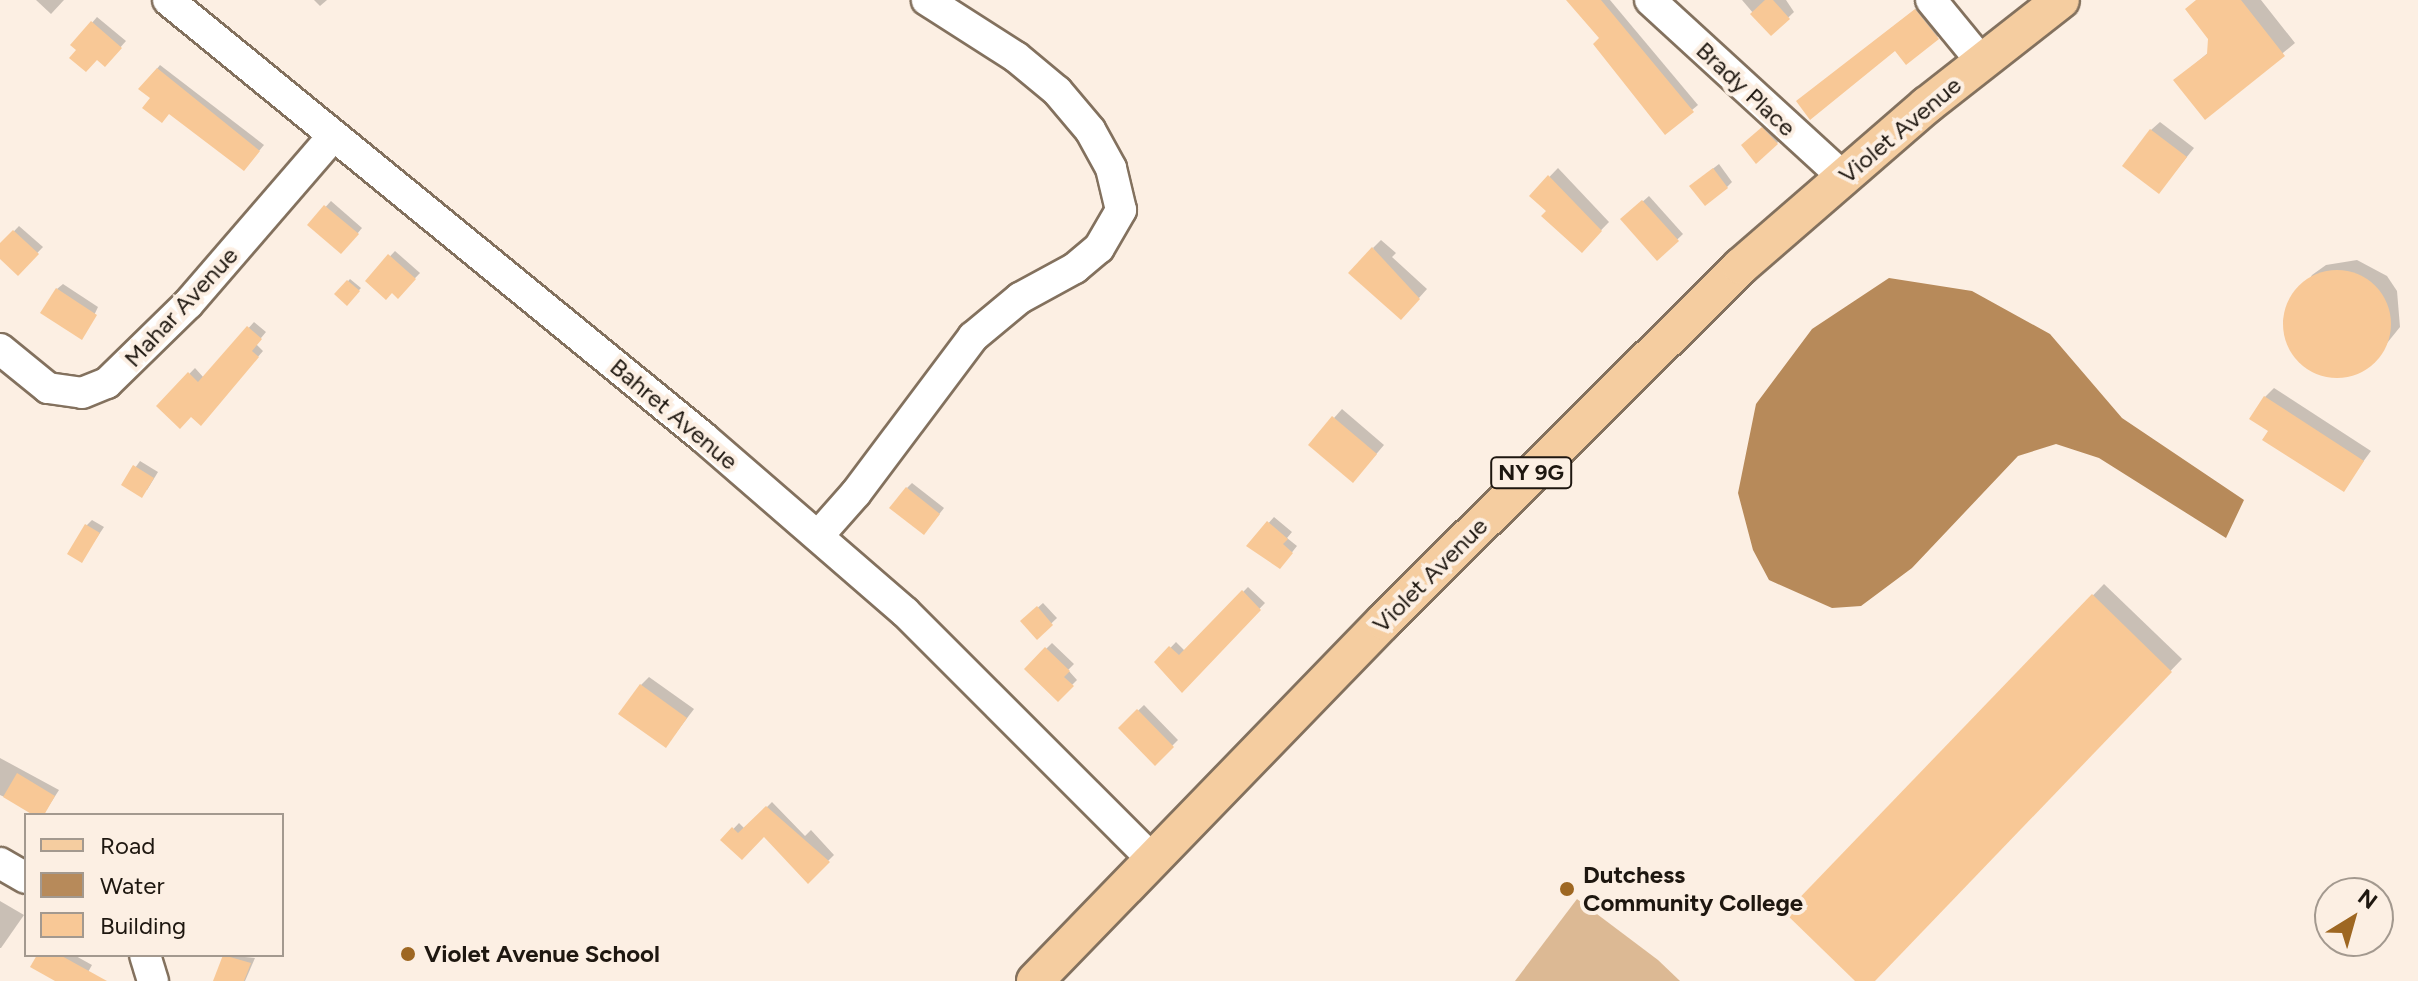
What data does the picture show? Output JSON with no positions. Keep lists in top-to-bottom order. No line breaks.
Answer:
{"streets":{"main road":["Violet Avenue","NY 9G"],"street":["Brady Place","Mahar Avenue","Bahret Avenue"]},"crossings":[["Brady Place","Violet Avenue"],["Violet Avenue","Bahret Avenue"],["Mahar Avenue","Bahret Avenue"]],"places":["Dutchess Community College","Violet Avenue School"],"legend":["Road","Water","Building"],"north":"top right"}
